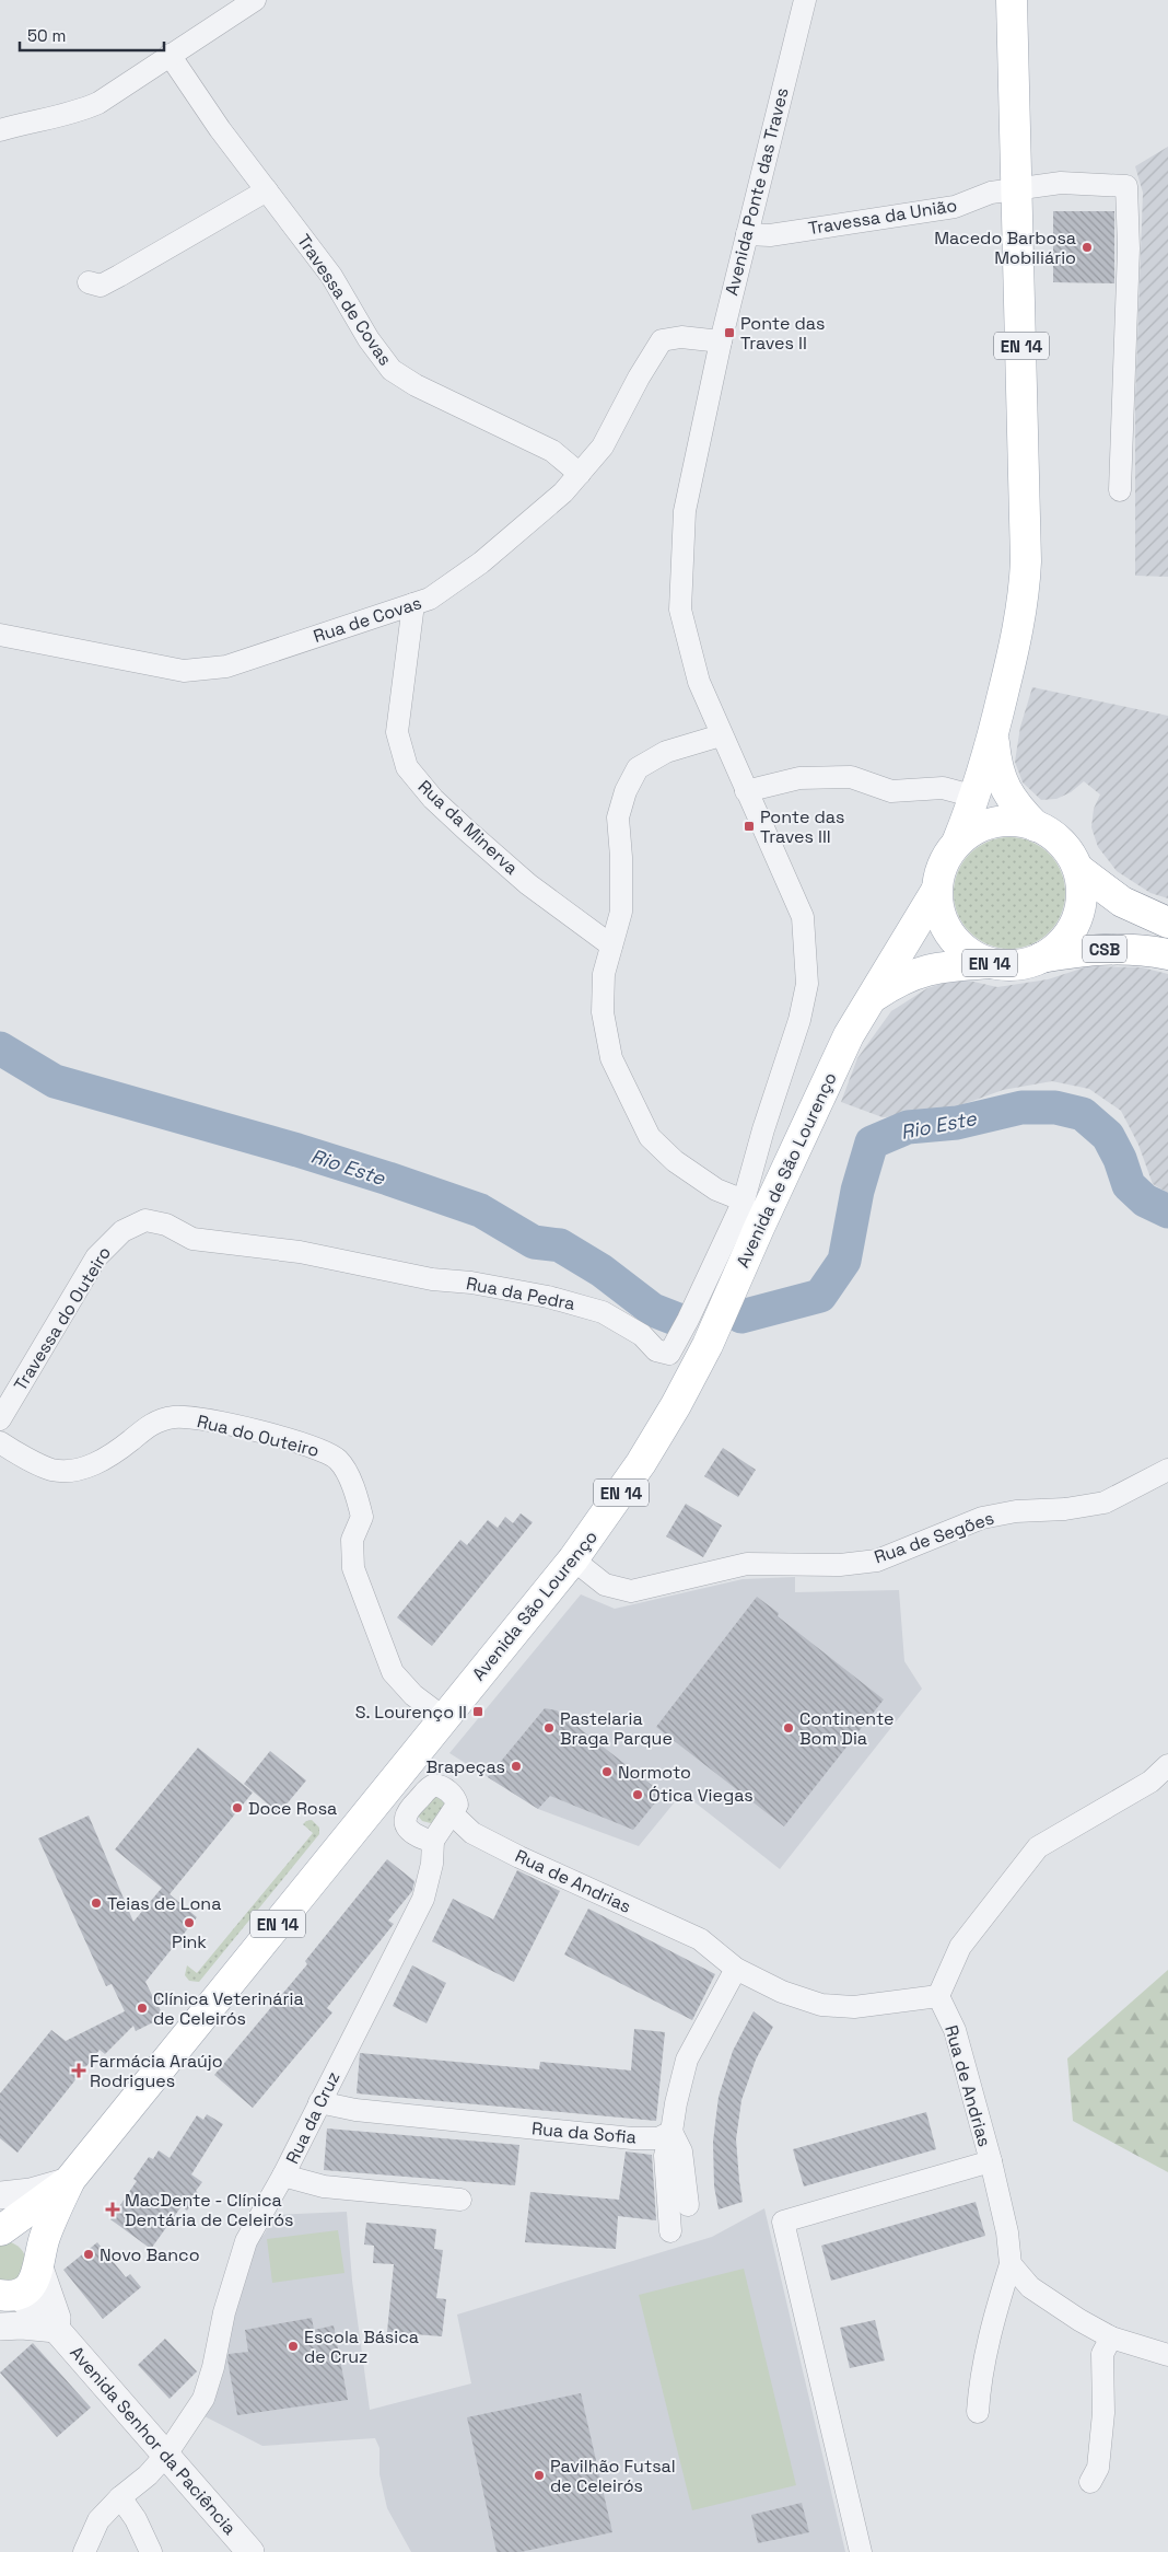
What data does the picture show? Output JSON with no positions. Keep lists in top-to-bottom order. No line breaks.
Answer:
{"streets":{"main road":["EN 14","CSB","Avenida de São Lourenço","Avenida São Lourenço"],"street":["Avenida Ponte das Traves","Travessa da União","Travessa de Covas","Rua de Covas","Rua da Minerva","Rua da Pedra","Travessa do Outeiro","Rua do Outeiro","Rua de Segões","Rua de Andrias","Rua da Cruz","Rua da Sofia","Avenida Senhor da Paciência"]},"crossings":[["Avenida Ponte das Traves","Travessa da União"],["Avenida Ponte das Traves","Rua de Covas"],["Avenida Ponte das Traves","Rua da Pedra"],["Travessa da União","EN 14"],["Travessa da União","Avenida de São Lourenço"],["Travessa de Covas","Rua de Covas"],["EN 14","Avenida de São Lourenço"],["EN 14","Avenida São Lourenço"],["EN 14","Avenida Senhor da Paciência"],["Rua de Covas","Rua da Minerva"],["CSB","Avenida de São Lourenço"],["Avenida de São Lourenço","Avenida São Lourenço"],["Rua da Pedra","Travessa do Outeiro"],["Rua do Outeiro","Avenida São Lourenço"],["Rua de Segões","Avenida São Lourenço"],["Rua de Andrias","Rua da Cruz"],["Rua da Cruz","Rua da Sofia"],["Rua da Cruz","Avenida Senhor da Paciência"]],"water":["Rio Este"],"places":{"other":["Macedo Barbosa Mobiliário","Pastelaria Braga Parque","Continente Bom Dia","Brapeças","Normoto","Ótica Viegas","Doce Rosa","Teias de Lona","Pink","Clínica Veterinária de Celeirós","Novo Banco","Escola Básica de Cruz","Pavilhão Futsal de Celeirós"],"transit":["Ponte das Traves II","Ponte das Traves III","S. Lourenço II"],"health":["Farmácia Araújo Rodrigues","MacDente - Clínica Dentária de Celeirós"]},"scale_bar":"50 m"}
